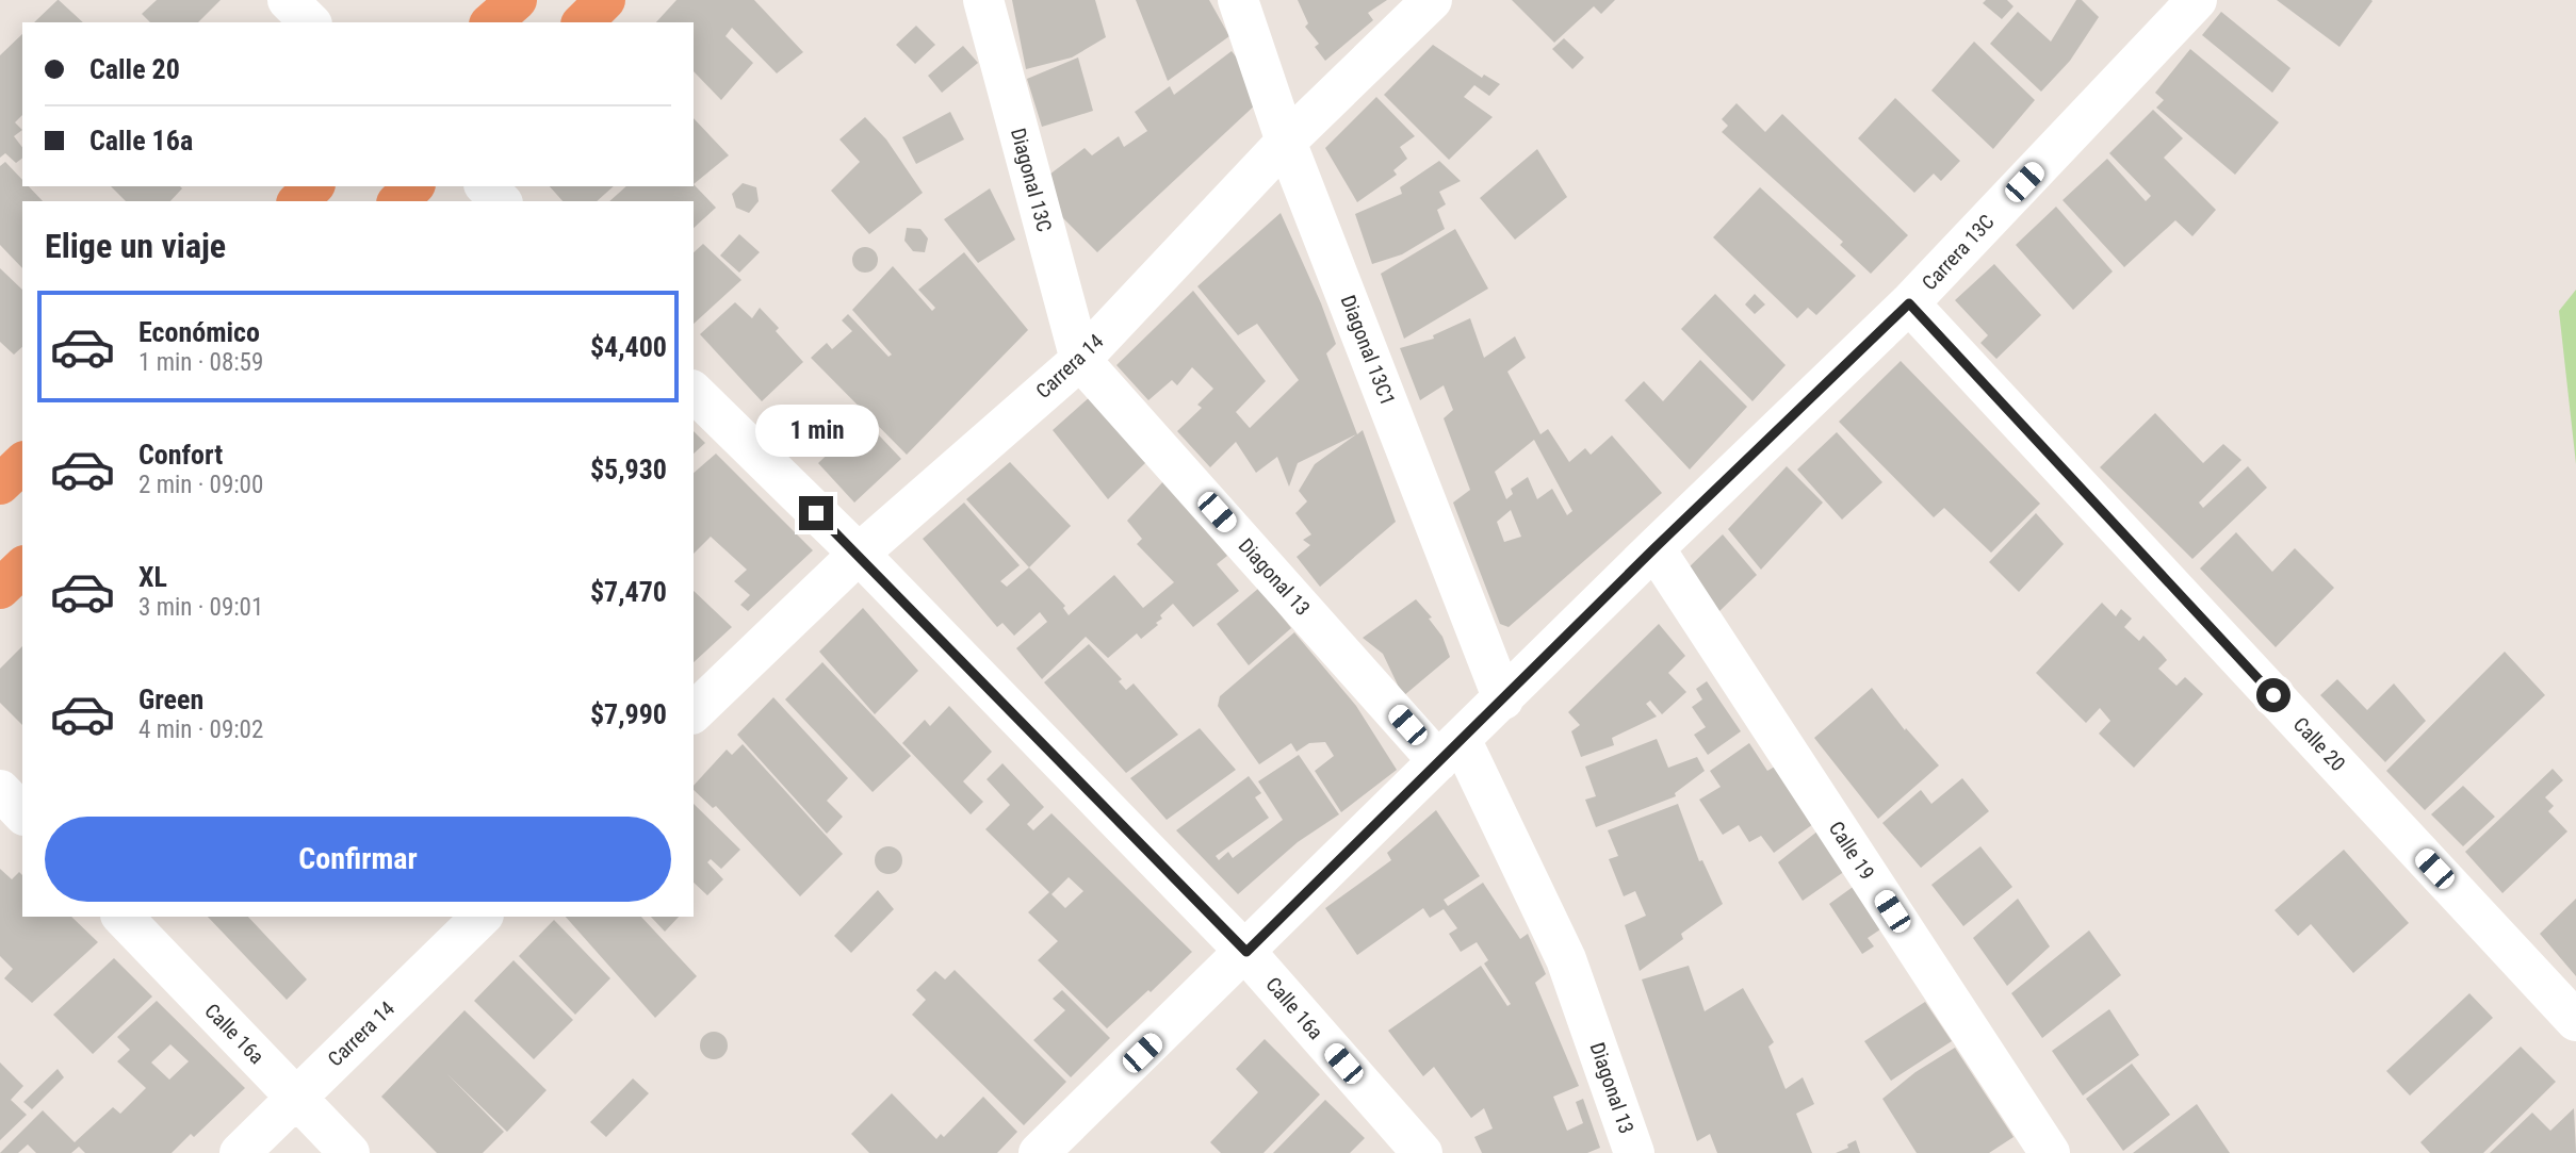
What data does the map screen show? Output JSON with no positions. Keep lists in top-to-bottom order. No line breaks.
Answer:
{"streets":{"street":["Diagonal 13C","Carrera 13C","Diagonal 13C1","Carrera 14","Diagonal 13","Calle 20","Calle 19","Calle 16a"]},"crossings":[["Diagonal 13C","Carrera 14"],["Diagonal 13C","Diagonal 13"],["Carrera 13C","Diagonal 13C1"],["Carrera 13C","Diagonal 13"],["Carrera 13C","Calle 20"],["Carrera 13C","Calle 19"],["Carrera 13C","Calle 16a"],["Diagonal 13C1","Carrera 14"],["Carrera 14","Diagonal 13"],["Carrera 14","Calle 16a"]],"page":{"banner":["Calle 20","Calle 16a"],"heading":"Elige un viaje","list":[{"name":"Económico","note":"1 min · 08:59","value":"$4,400"},{"name":"Confort","note":"2 min · 09:00","value":"$5,930"},{"name":"XL","note":"3 min · 09:01","value":"$7,470"},{"name":"Green","note":"4 min · 09:02","value":"$7,990"}],"bubble":"1 min","buttons":"Confirmar"}}
